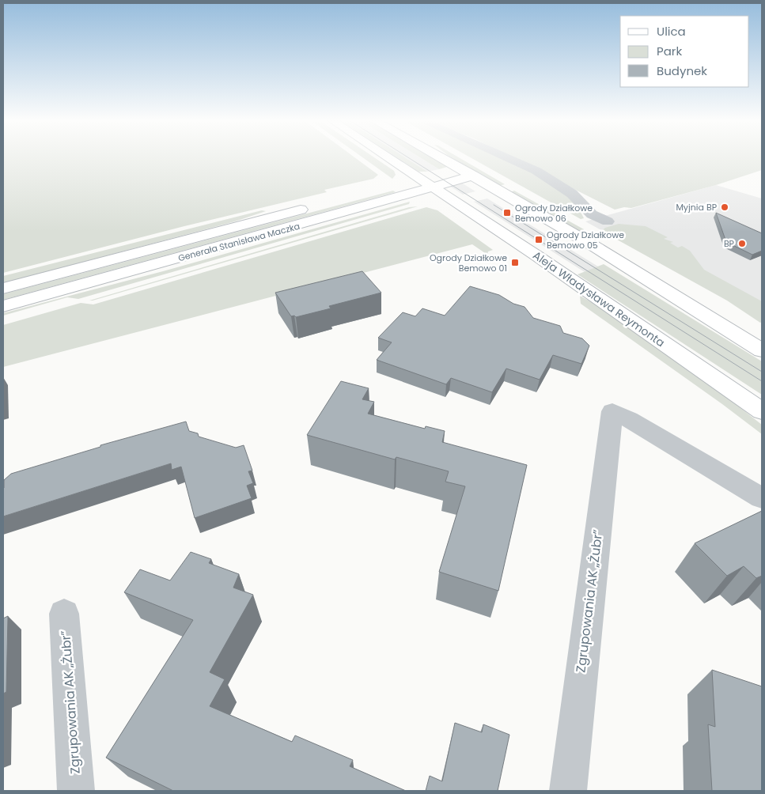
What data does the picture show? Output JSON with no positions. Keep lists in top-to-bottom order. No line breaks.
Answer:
{"streets":{"main road":["Generała Stanisława Maczka","Aleja Władysława Reymonta"],"street":["Zgrupowania AK „Żubr”"]},"crossings":[["Generała Stanisława Maczka","Aleja Władysława Reymonta"]],"places":{"other":["Myjnia BP","BP"],"transit":["Ogrody Działkowe Bemowo 06","Ogrody Działkowe Bemowo 05","Ogrody Działkowe Bemowo 01"]},"legend":["Ulica","Park","Budynek"]}
